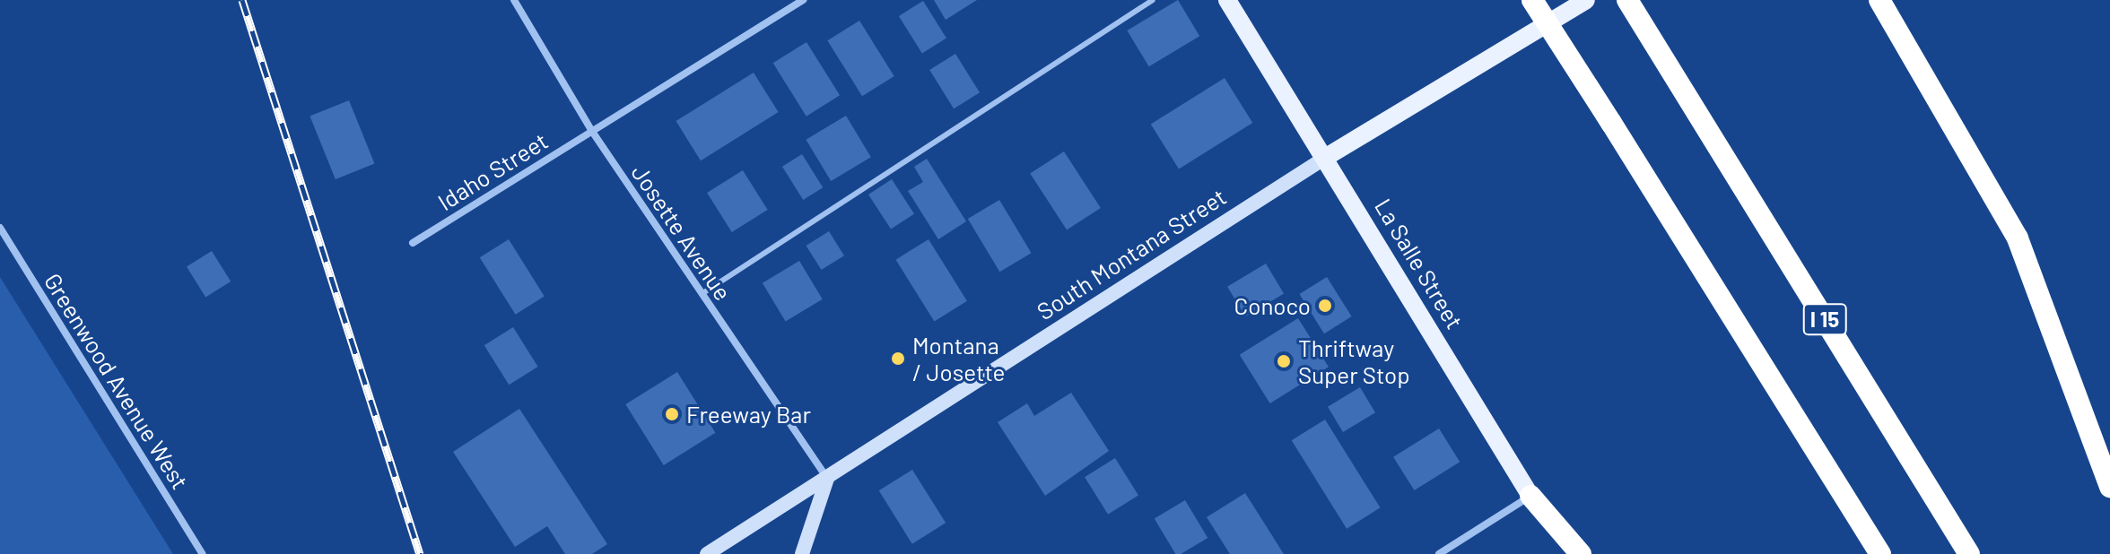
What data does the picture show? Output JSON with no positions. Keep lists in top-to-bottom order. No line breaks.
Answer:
{"streets":{"highway":["I 15"],"main road":["South Montana Street","La Salle Street"],"street":["Idaho Street","Josette Avenue","Greenwood Avenue West"]},"crossings":[["Idaho Street","Josette Avenue"],["Josette Avenue","South Montana Street"],["South Montana Street","La Salle Street"]],"places":["Conoco","Montana / Josette","Thriftway Super Stop","Freeway Bar"]}
